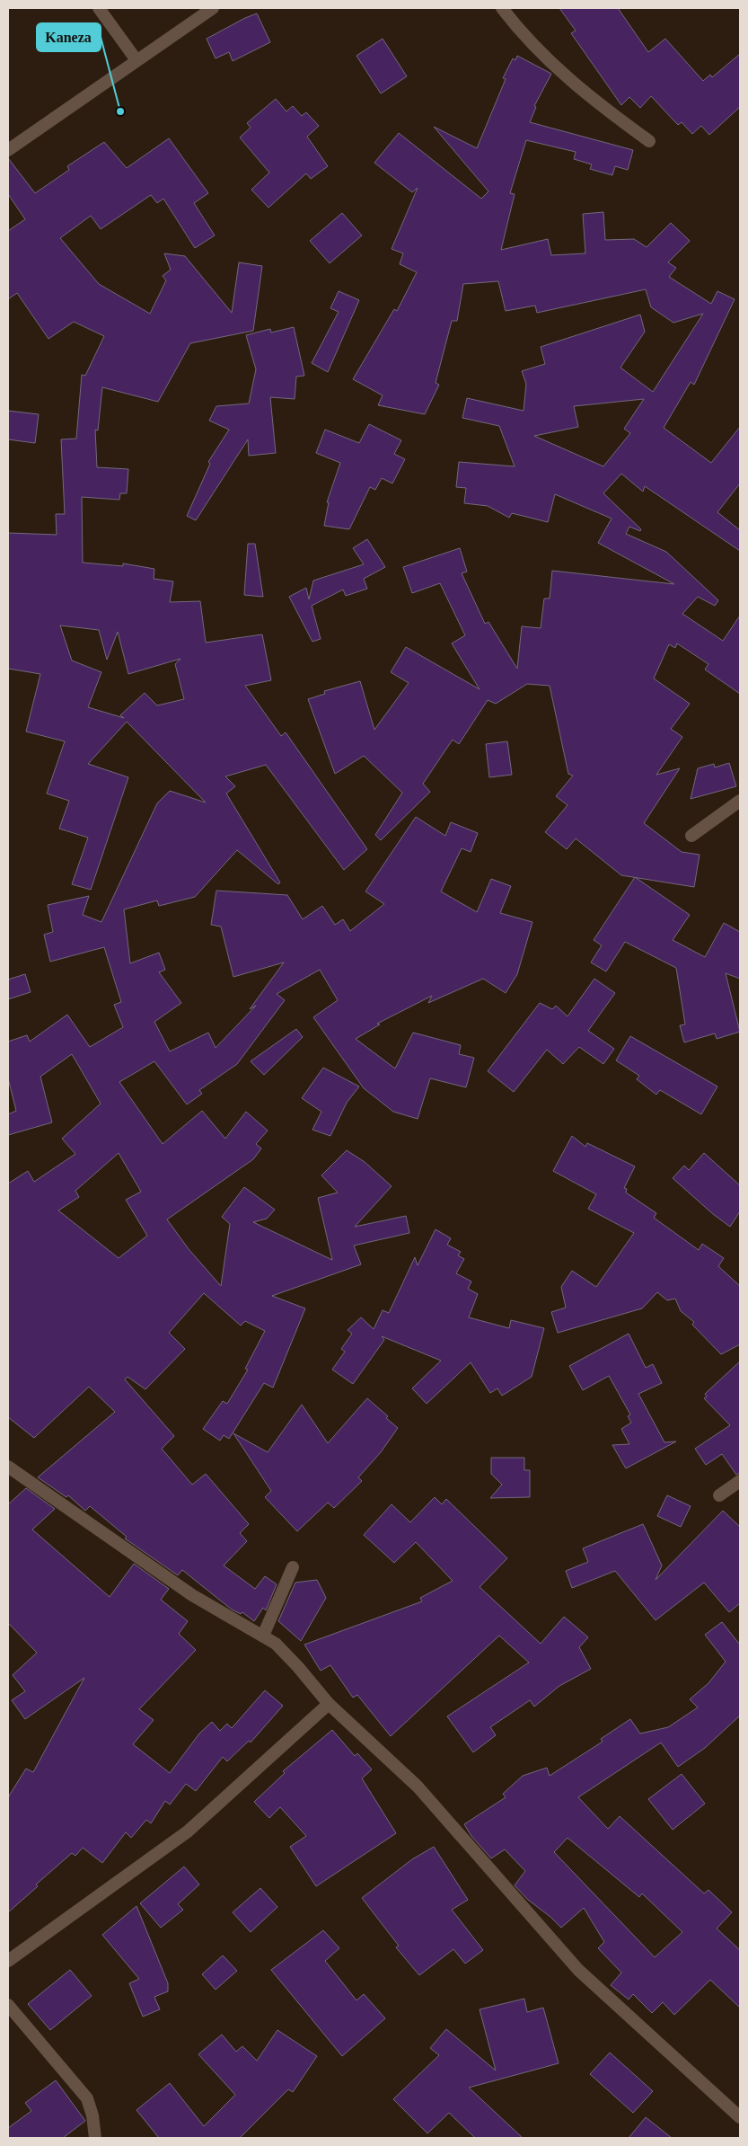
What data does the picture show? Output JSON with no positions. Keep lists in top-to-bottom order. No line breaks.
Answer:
{"places":["Kaneza"]}
